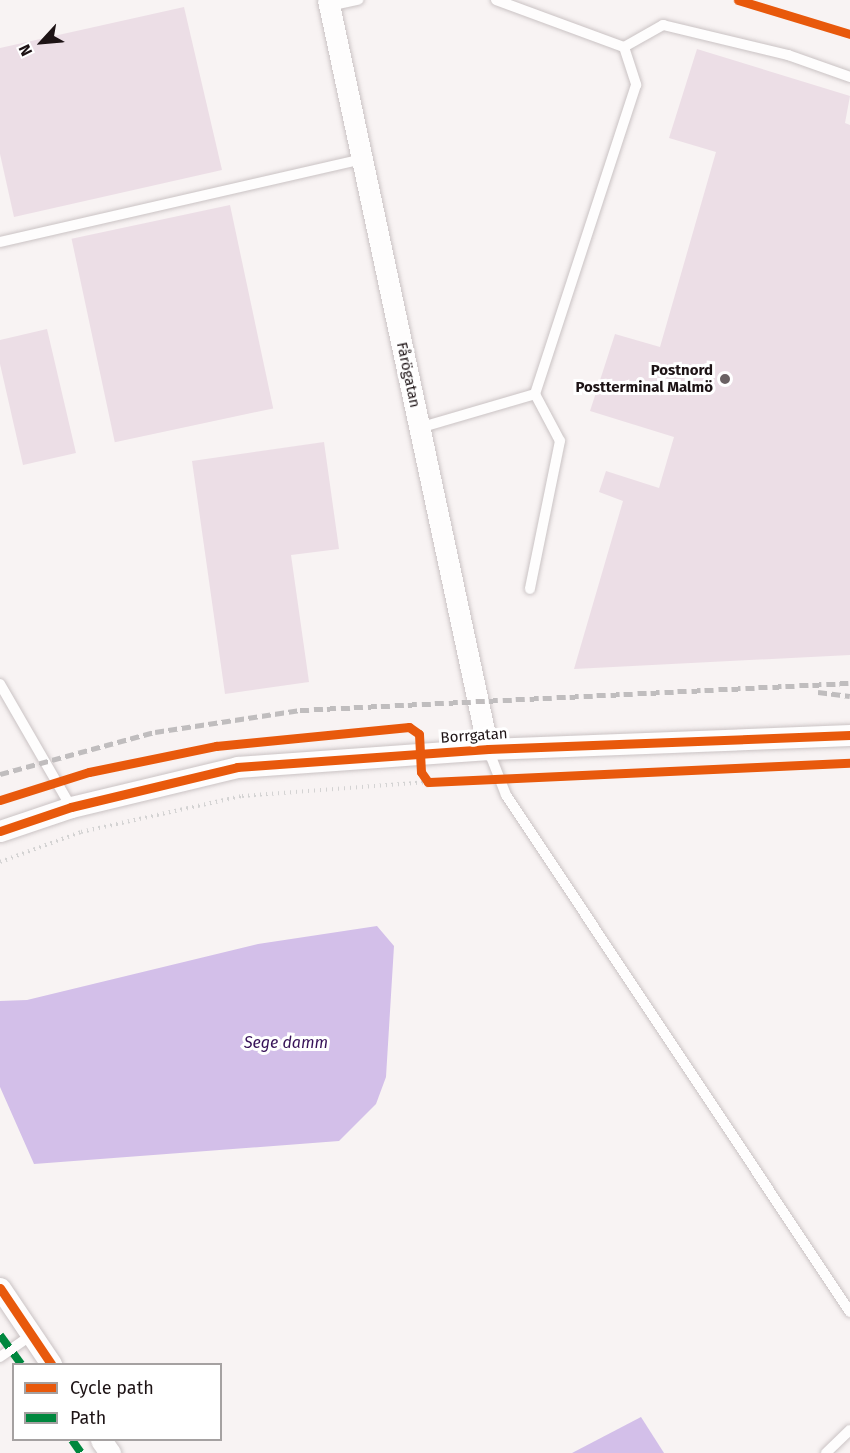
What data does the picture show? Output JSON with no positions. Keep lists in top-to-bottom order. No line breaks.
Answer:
{"streets":{"street":["Fårögatan","Borrgatan"]},"crossings":[["Fårögatan","Borrgatan"]],"water":["Sege damm"],"places":["Postnord Postterminal Malmö"],"legend":["Cycle path","Path"],"north":"bottom left"}
